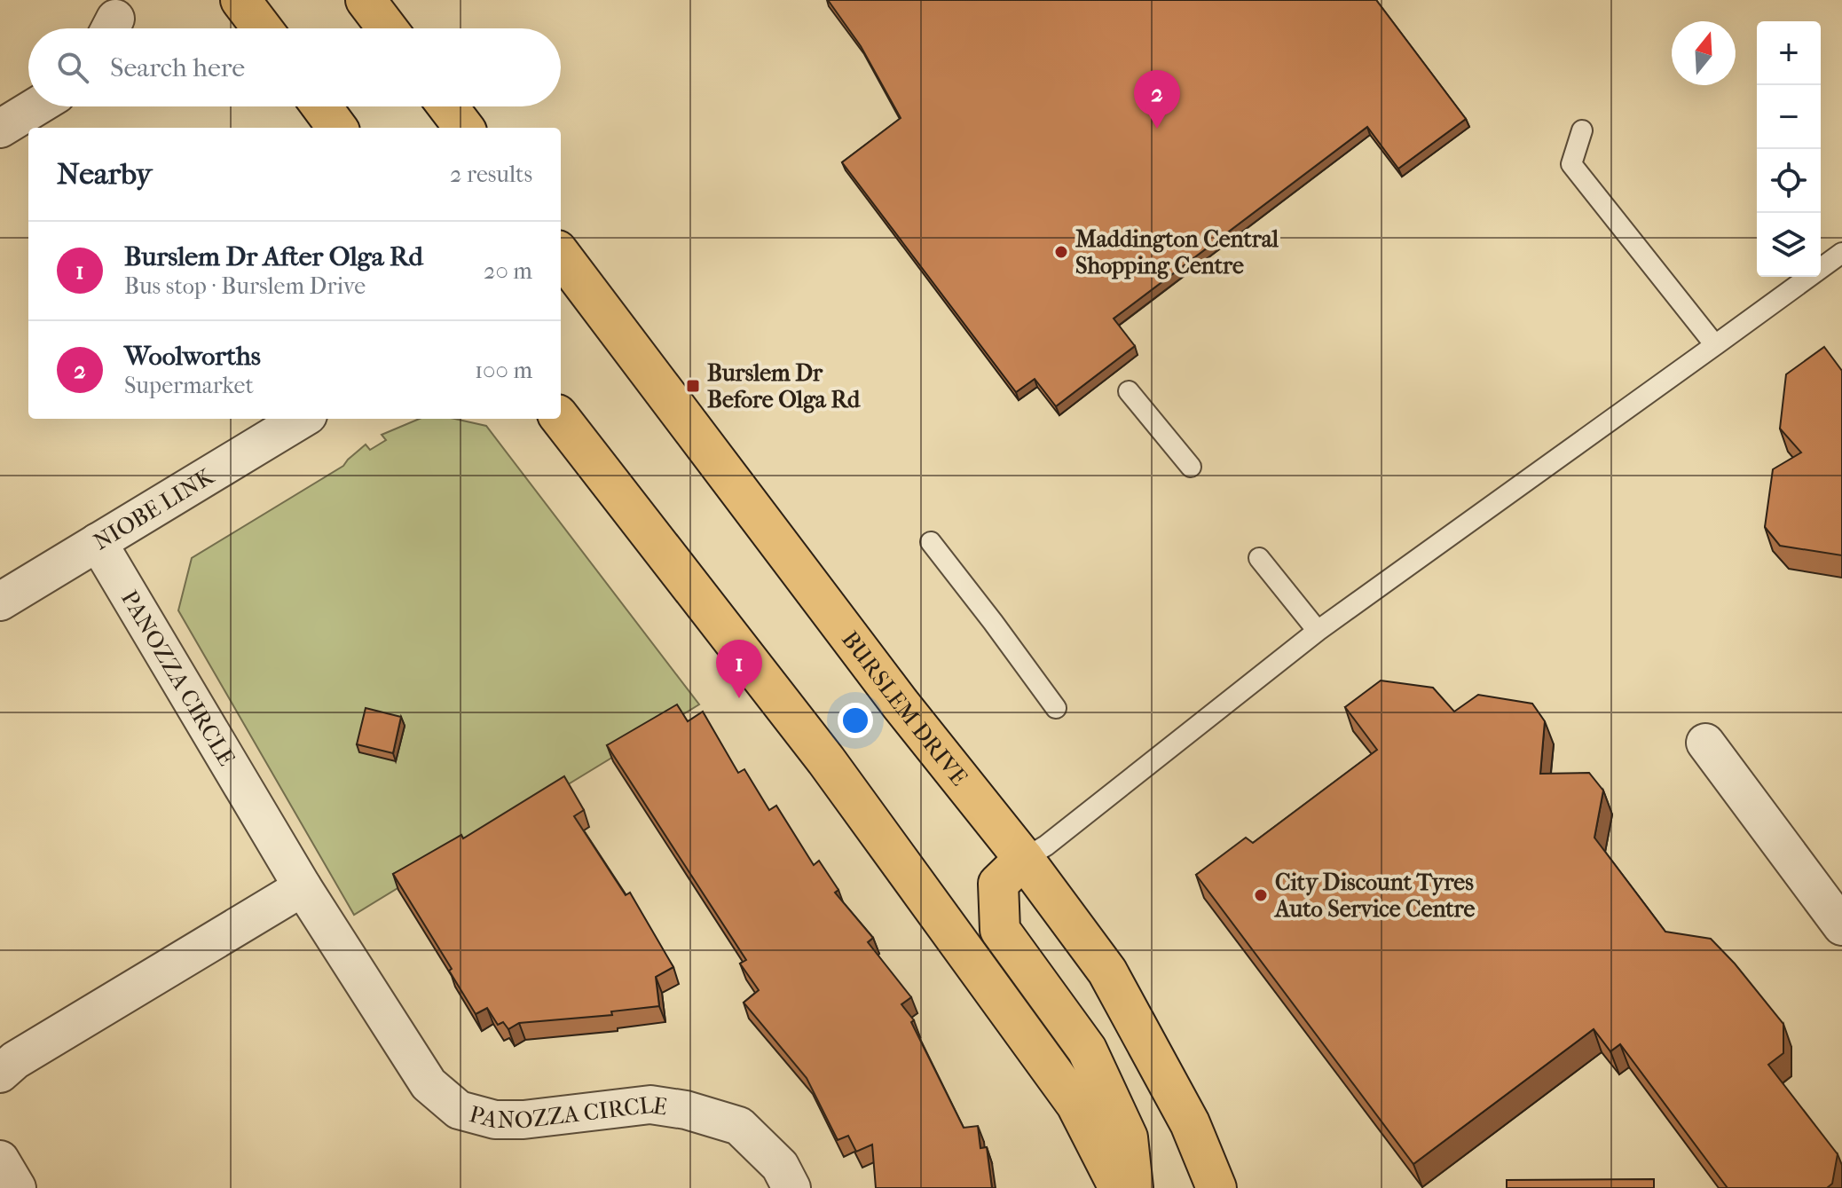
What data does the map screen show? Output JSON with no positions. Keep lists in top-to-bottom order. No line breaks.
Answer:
{"streets":{"main road":["BURSLEM DRIVE"],"street":["NIOBE LINK","PANOZZA CIRCLE"]},"crossings":[["NIOBE LINK","PANOZZA CIRCLE"]],"places":{"other":["Maddington Central Shopping Centre","City Discount Tyres Auto Service Centre"],"transit":["Burslem Dr Before Olga Rd"]},"north":"top","page":{"map_buttons":["+","−"],"search":"Search here","pins":["2","1"],"heading":["Nearby","2 results"],"list":[{"mark":"1","name":"Burslem Dr After Olga Rd","note":"Bus stop · Burslem Drive","value":"20 m"},{"mark":"2","name":"Woolworths","note":"Supermarket","value":"100 m"}]}}
